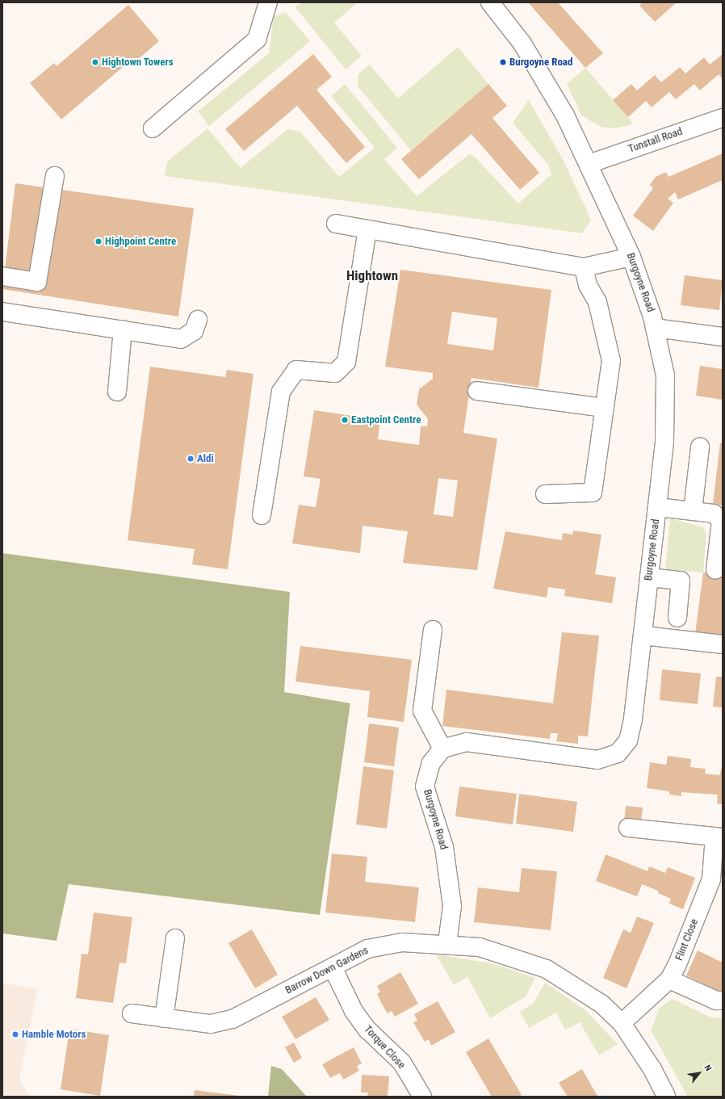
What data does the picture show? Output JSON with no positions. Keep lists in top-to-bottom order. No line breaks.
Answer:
{"streets":{"street":["Tunstall Road","Burgoyne Road","Flint Close","Barrow Down Gardens","Torque Close"]},"crossings":[["Tunstall Road","Burgoyne Road"],["Burgoyne Road","Barrow Down Gardens"],["Flint Close","Barrow Down Gardens"],["Barrow Down Gardens","Torque Close"]],"districts":["Hightown"],"places":["Hightown Towers","Burgoyne Road","Highpoint Centre","Eastpoint Centre","Aldi","Hamble Motors"],"north":"top right"}
